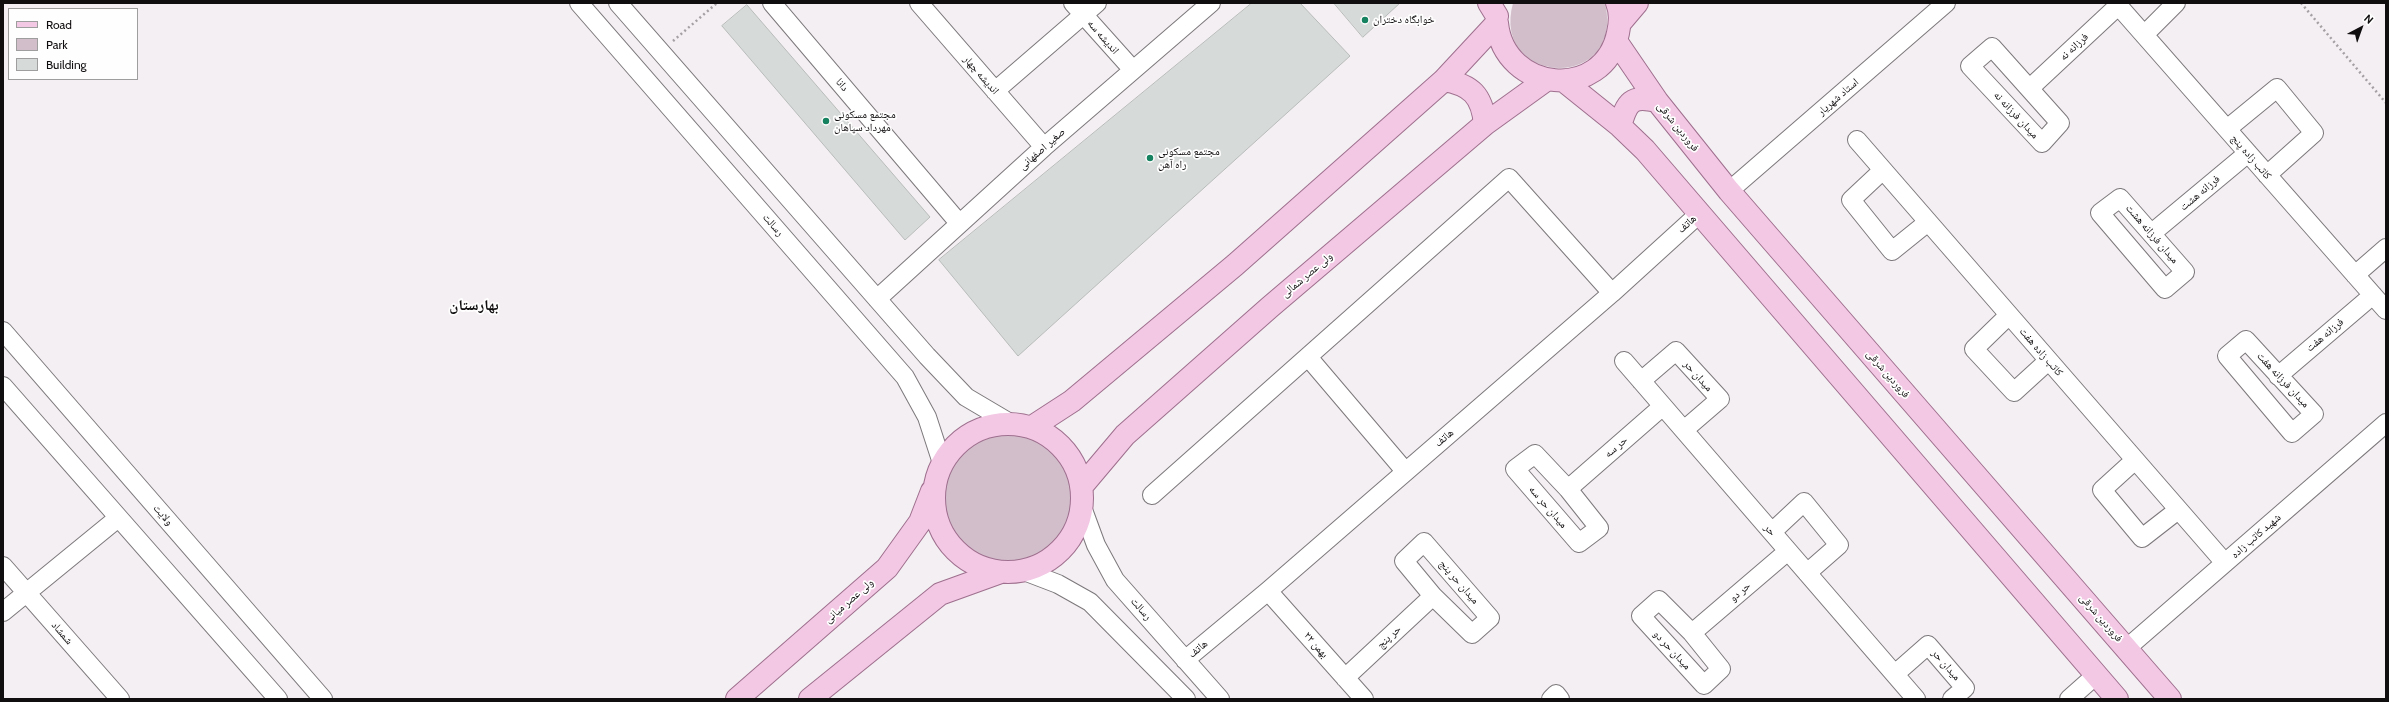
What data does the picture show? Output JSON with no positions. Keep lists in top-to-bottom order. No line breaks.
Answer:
{"streets":{"main road":["فروردین شرقی","ولی عصر شمالی","ولی عصر میانی"],"street":["اندیشه سه","فرزانه نه","اندیشه چهار","دانا","استاد شهریار","میدان فرزانه نه","صغیر اصفهانی","کاتب زاده پنج","فرزانه هشت","هاتف","رسالت","میدان فرزانه هشت","فرزانه هفت","کاتب زاده هفت","میدان حر","میدان فرزانه هفت","حر سه","میدان حر سه","ولایت","حر","شهید کاتب زاده","میدان حر پنج","حر دو","شمشاد","حر پنج","۲۲ بهمن","میدان حر دو"]},"crossings":[["اندیشه سه","صغیر اصفهانی"],["فرزانه نه","میدان فرزانه نه"],["فرزانه نه","کاتب زاده پنج"],["اندیشه چهار","صغیر اصفهانی"],["دانا","صغیر اصفهانی"],["استاد شهریار","فروردین شرقی"],["فروردین شرقی","شهید کاتب زاده"],["کاتب زاده پنج","فرزانه هشت"],["کاتب زاده پنج","فرزانه هفت"],["فرزانه هشت","میدان فرزانه هشت"],["هاتف","رسالت"],["هاتف","۲۲ بهمن"],["رسالت","ولی عصر شمالی"],["رسالت","ولی عصر میانی"],["ولی عصر شمالی","ولی عصر میانی"],["فرزانه هفت","میدان فرزانه هفت"],["کاتب زاده هفت","شهید کاتب زاده"],["میدان حر","حر"],["حر سه","میدان حر سه"],["حر سه","حر"],["حر","حر دو"],["میدان حر پنج","حر پنج"],["حر دو","میدان حر دو"],["حر پنج","۲۲ بهمن"]],"districts":["بهارستان"],"places":["خوابگاه دختران","مجتمع مسکونی مهرداد سپاهان","مجتمع مسکونی راه آهن"],"legend":["Road","Park","Building"],"north":"top right"}
